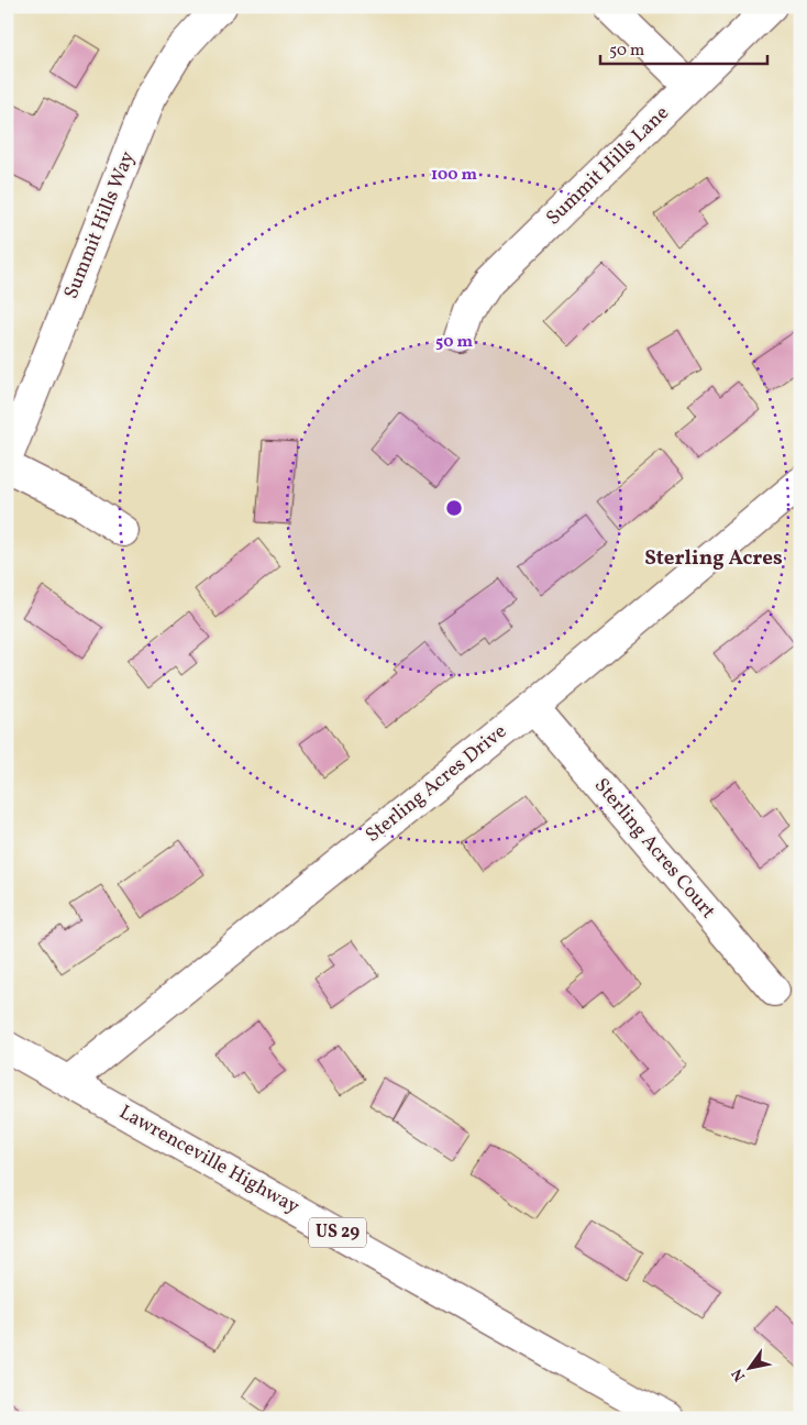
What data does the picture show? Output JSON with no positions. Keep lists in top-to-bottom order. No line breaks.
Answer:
{"streets":{"street":["Summit Hills Lane","Summit Hills Way","Sterling Acres Drive","Sterling Acres Court","Lawrenceville Highway","US 29"]},"crossings":[["Sterling Acres Drive","Sterling Acres Court"],["Sterling Acres Drive","Lawrenceville Highway"]],"districts":["Sterling Acres"],"scale_bar":"50 m","north":"bottom left","rings":["100 m","50 m"]}
